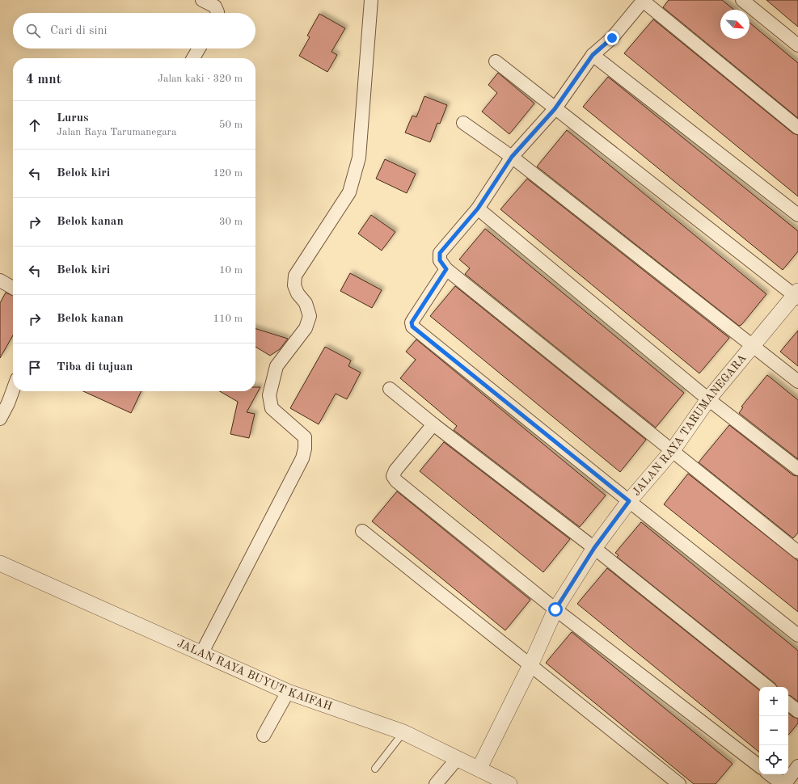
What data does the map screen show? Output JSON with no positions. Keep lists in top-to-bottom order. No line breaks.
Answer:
{"streets":{"street":["JALAN RAYA TARUMANEGARA","JALAN RAYA BUYUT KAIFAH"]},"crossings":[["JALAN RAYA TARUMANEGARA","JALAN RAYA BUYUT KAIFAH"]],"north":"bottom right","page":{"search":"Cari di sini","heading":["4 mnt","Jalan kaki · 320 m"],"list":[["Lurus","Jalan Raya Tarumanegara","50 m"],["Belok kiri","120 m"],["Belok kanan","30 m"],["Belok kiri","10 m"],["Belok kanan","110 m"],"Tiba di tujuan"],"map_buttons":["+","−"]}}
